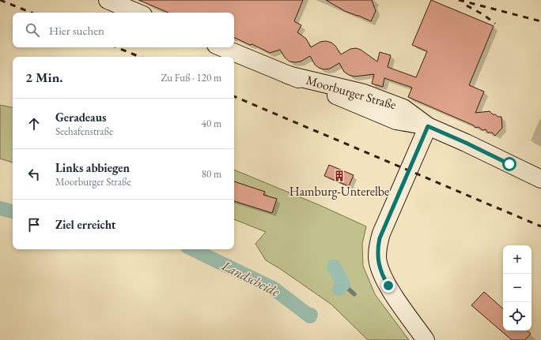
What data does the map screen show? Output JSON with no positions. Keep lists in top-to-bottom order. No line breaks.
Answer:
{"streets":{"main road":["Moorburger Straße"]},"water":["Landscheide"],"places":{"building":["Hamburg-Unterelbe"]},"page":{"search":"Hier suchen","heading":["2 Min.","Zu Fuß · 120 m"],"list":[["Geradeaus","Seehafenstraße","40 m"],["Links abbiegen","Moorburger Straße","80 m"],"Ziel erreicht"],"map_buttons":["+","−"]}}
